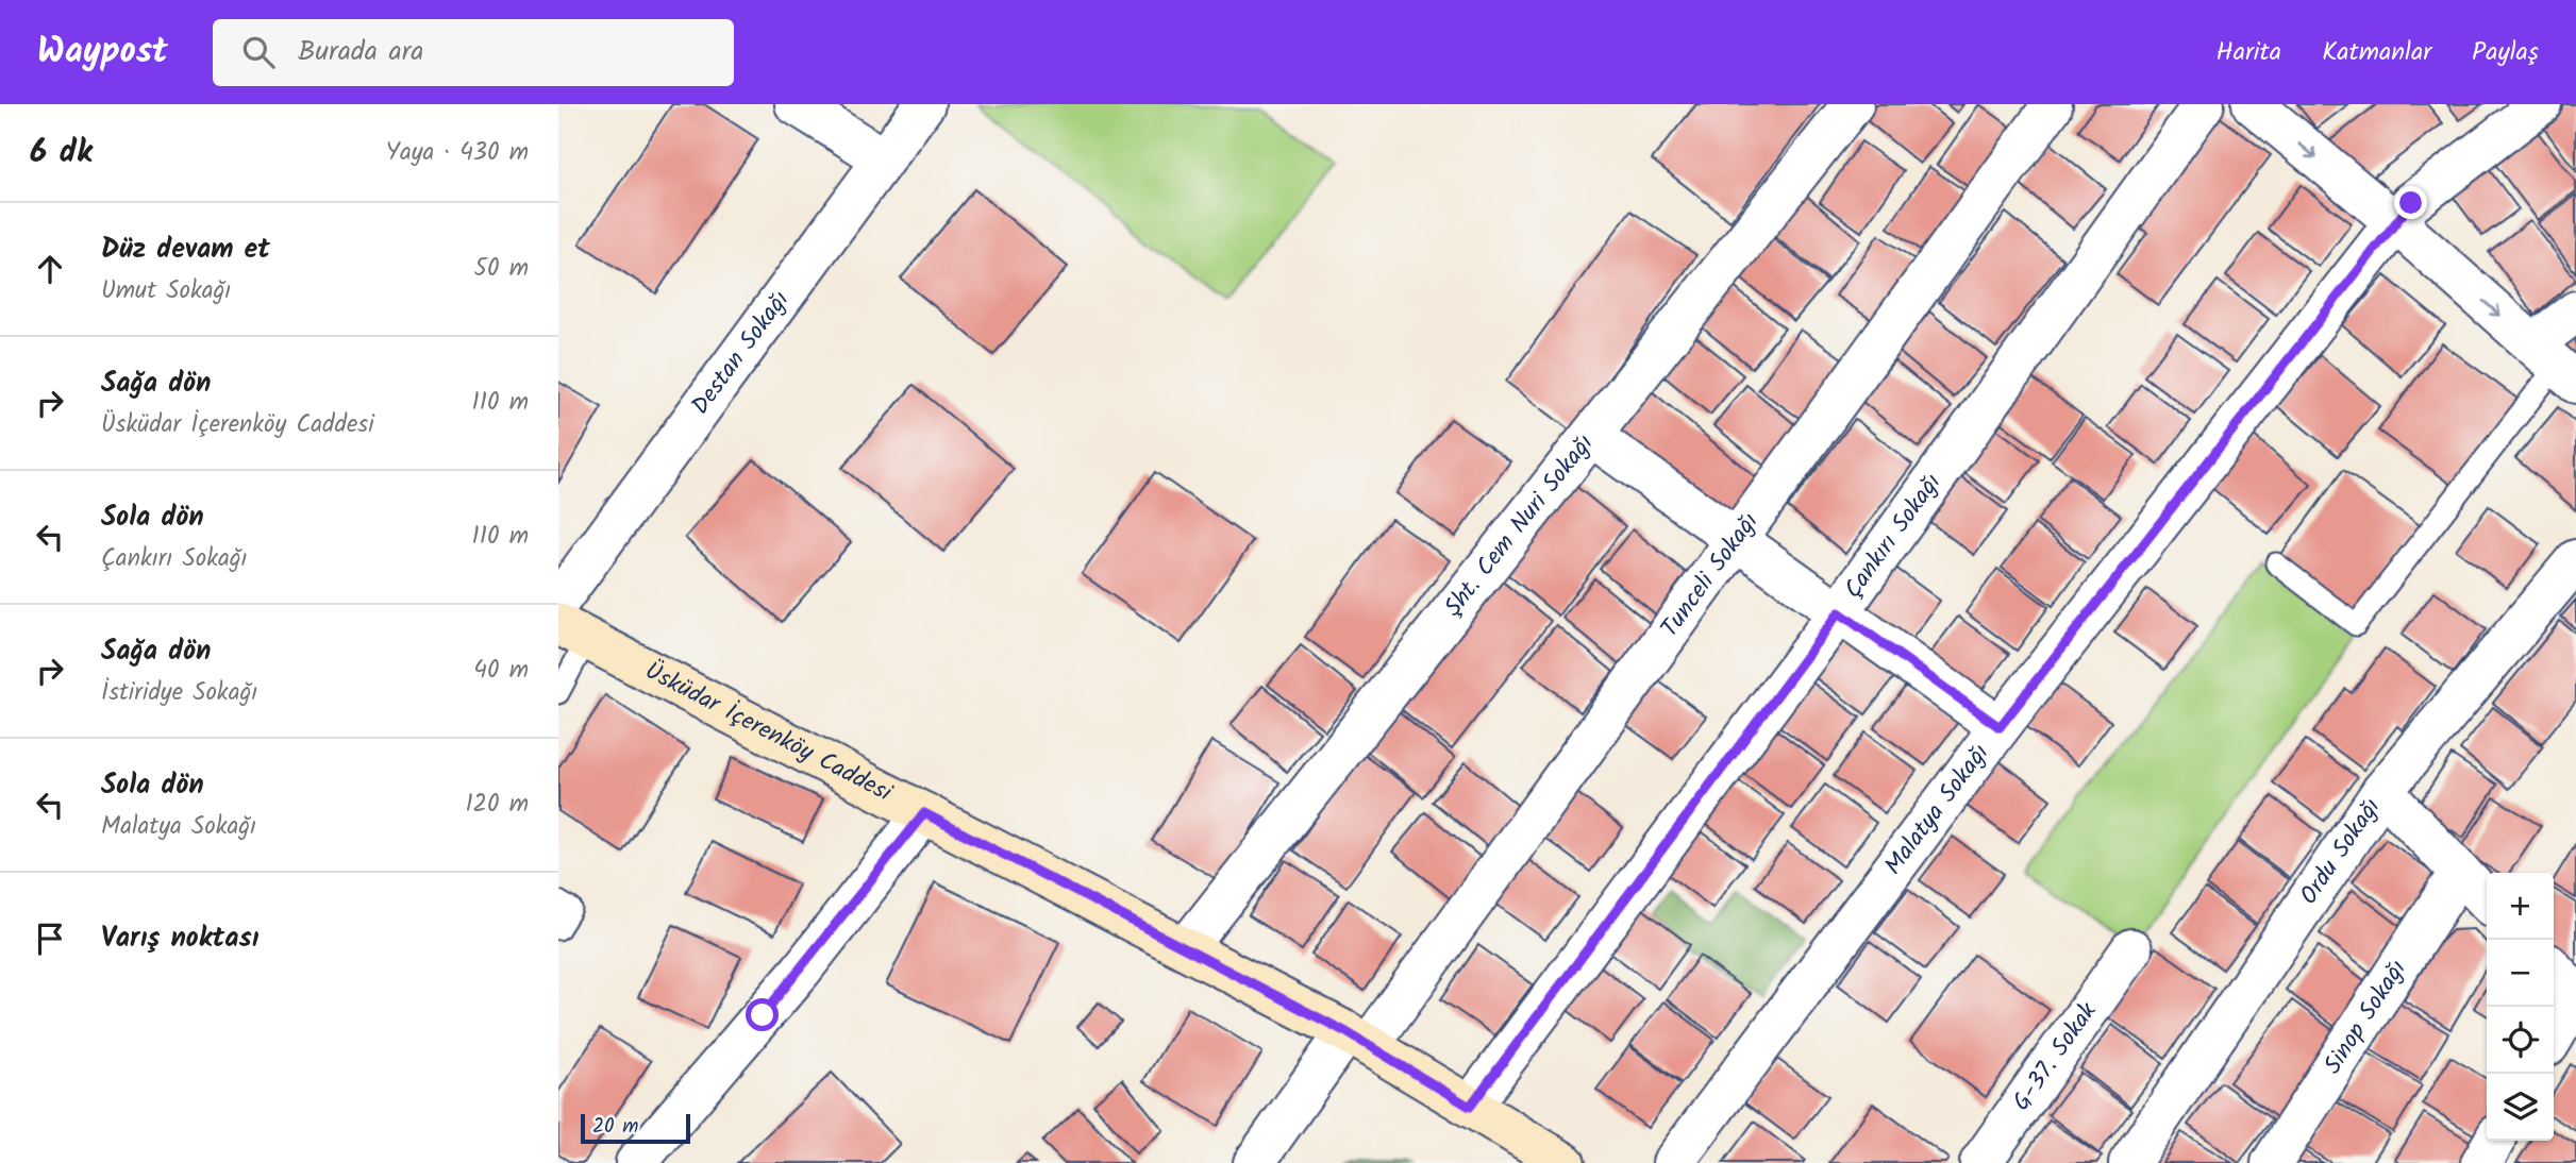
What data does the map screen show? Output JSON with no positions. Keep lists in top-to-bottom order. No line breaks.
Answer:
{"streets":{"main road":["Üsküdar İçerenköy Caddesi"],"street":["Destan Sokağı","Şht. Cem Nuri Sokağı","Çankırı Sokağı","Tunceli Sokağı","Malatya Sokağı","Ordu Sokağı","Sinop Sokağı","G-37. Sokak"]},"crossings":[["Şht. Cem Nuri Sokağı","Üsküdar İçerenköy Caddesi"],["Çankırı Sokağı","Üsküdar İçerenköy Caddesi"],["Tunceli Sokağı","Üsküdar İçerenköy Caddesi"]],"scale_bar":"20 m","page":{"header":"Waypost","search":"Burada ara","nav":["Harita","Katmanlar","Paylaş"],"heading":["6 dk","Yaya · 430 m"],"list":[["Düz devam et","Umut Sokağı","50 m"],["Sağa dön","Üsküdar İçerenköy Caddesi","110 m"],["Sola dön","Çankırı Sokağı","110 m"],["Sağa dön","İstiridye Sokağı","40 m"],["Sola dön","Malatya Sokağı","120 m"],"Varış noktası"],"map_buttons":["+","−"],"scale":"20 m"}}
